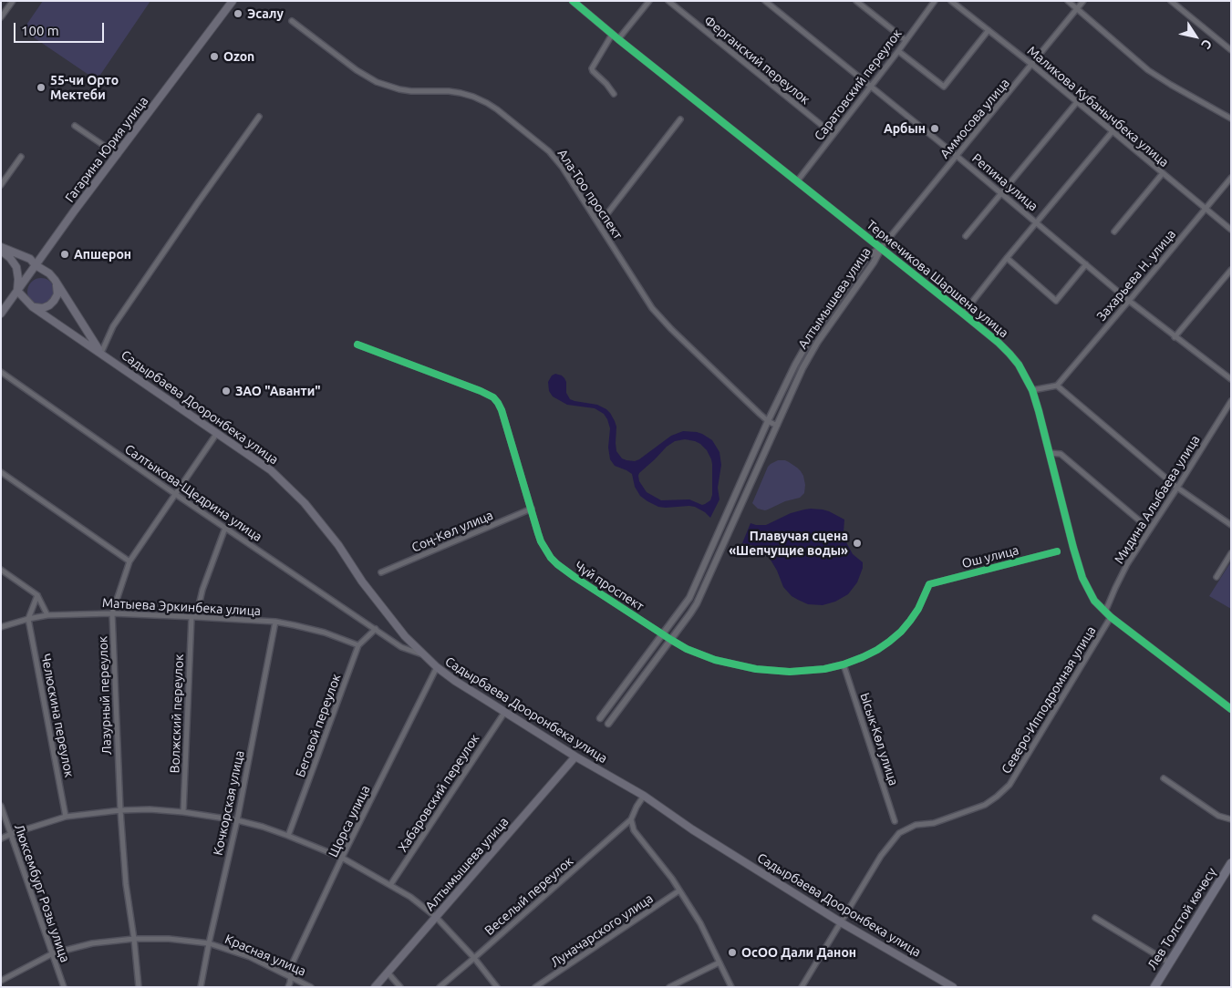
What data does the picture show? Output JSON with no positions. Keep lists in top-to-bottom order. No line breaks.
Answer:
{"streets":{"main road":["Гагарина Юрия улица","Алтымышева улица","Садырбаева Дооронбека улица","Лев Толстой көчөсү"],"street":["Ферганский переулок","Саратовский переулок","Маликова Кубанычбека улица","Аммосова улица","Репина улица","Ала-Тоо проспект","Захарьева Н. улица","Термечикова Шаршена улица","Салтыкова-Щедрина улица","Мидина Алыбаева улица","Соң-Көл улица","Ош улица","Чүй проспект","Матыева Эркинбека улица","Лазурный переулок","Северо-Ипподромная улица","Волжский переулок","Челюскина переулок","Беговой переулок","Ысык-Көл улица","Хабаровский переулок","Кочкорская улица","Щорса улица","Люксембург Розы улица","Веселый переулок","Луначарского улица","Красная улица"]},"crossings":[["Ферганский переулок","Саратовский переулок"],["Саратовский переулок","Репина улица"],["Саратовский переулок","Термечикова Шаршена улица"],["Маликова Кубанычбека улица","Аммосова улица"],["Маликова Кубанычбека улица","Захарьева Н. улица"],["Аммосова улица","Репина улица"],["Аммосова улица","Термечикова Шаршена улица"],["Аммосова улица","Алтымышева улица"],["Гагарина Юрия улица","Садырбаева Дооронбека улица"],["Репина улица","Захарьева Н. улица"],["Ала-Тоо проспект","Алтымышева улица"],["Термечикова Шаршена улица","Алтымышева улица"],["Термечикова Шаршена улица","Мидина Алыбаева улица"],["Термечикова Шаршена улица","Северо-Ипподромная улица"],["Алтымышева улица","Садырбаева Дооронбека улица"],["Алтымышева улица","Чүй проспект"],["Садырбаева Дооронбека улица","Салтыкова-Щедрина улица"],["Садырбаева Дооронбека улица","Лазурный переулок"],["Садырбаева Дооронбека улица","Северо-Ипподромная улица"],["Садырбаева Дооронбека улица","Хабаровский переулок"],["Садырбаева Дооронбека улица","Щорса улица"],["Салтыкова-Щедрина улица","Лазурный переулок"],["Салтыкова-Щедрина улица","Волжский переулок"],["Салтыкова-Щедрина улица","Беговой переулок"],["Соң-Көл улица","Чүй проспект"],["Ош улица","Чүй проспект"],["Чүй проспект","Ысык-Көл улица"],["Матыева Эркинбека улица","Лазурный переулок"],["Матыева Эркинбека улица","Волжский переулок"],["Матыева Эркинбека улица","Челюскина переулок"],["Матыева Эркинбека улица","Беговой переулок"],["Матыева Эркинбека улица","Кочкорская улица"],["Лазурный переулок","Красная улица"],["Кочкорская улица","Красная улица"],["Щорса улица","Красная улица"],["Люксембург Розы улица","Красная улица"]],"places":["Эсалу","Ozon","55-чи Орто Мектеби","Арбын","Апшерон","ЗАО \"Аванти\"","Плавучая сцена «Шепчущие воды»","ОсОО Дали Данон"],"scale_bar":"100 m","north":"bottom right"}
